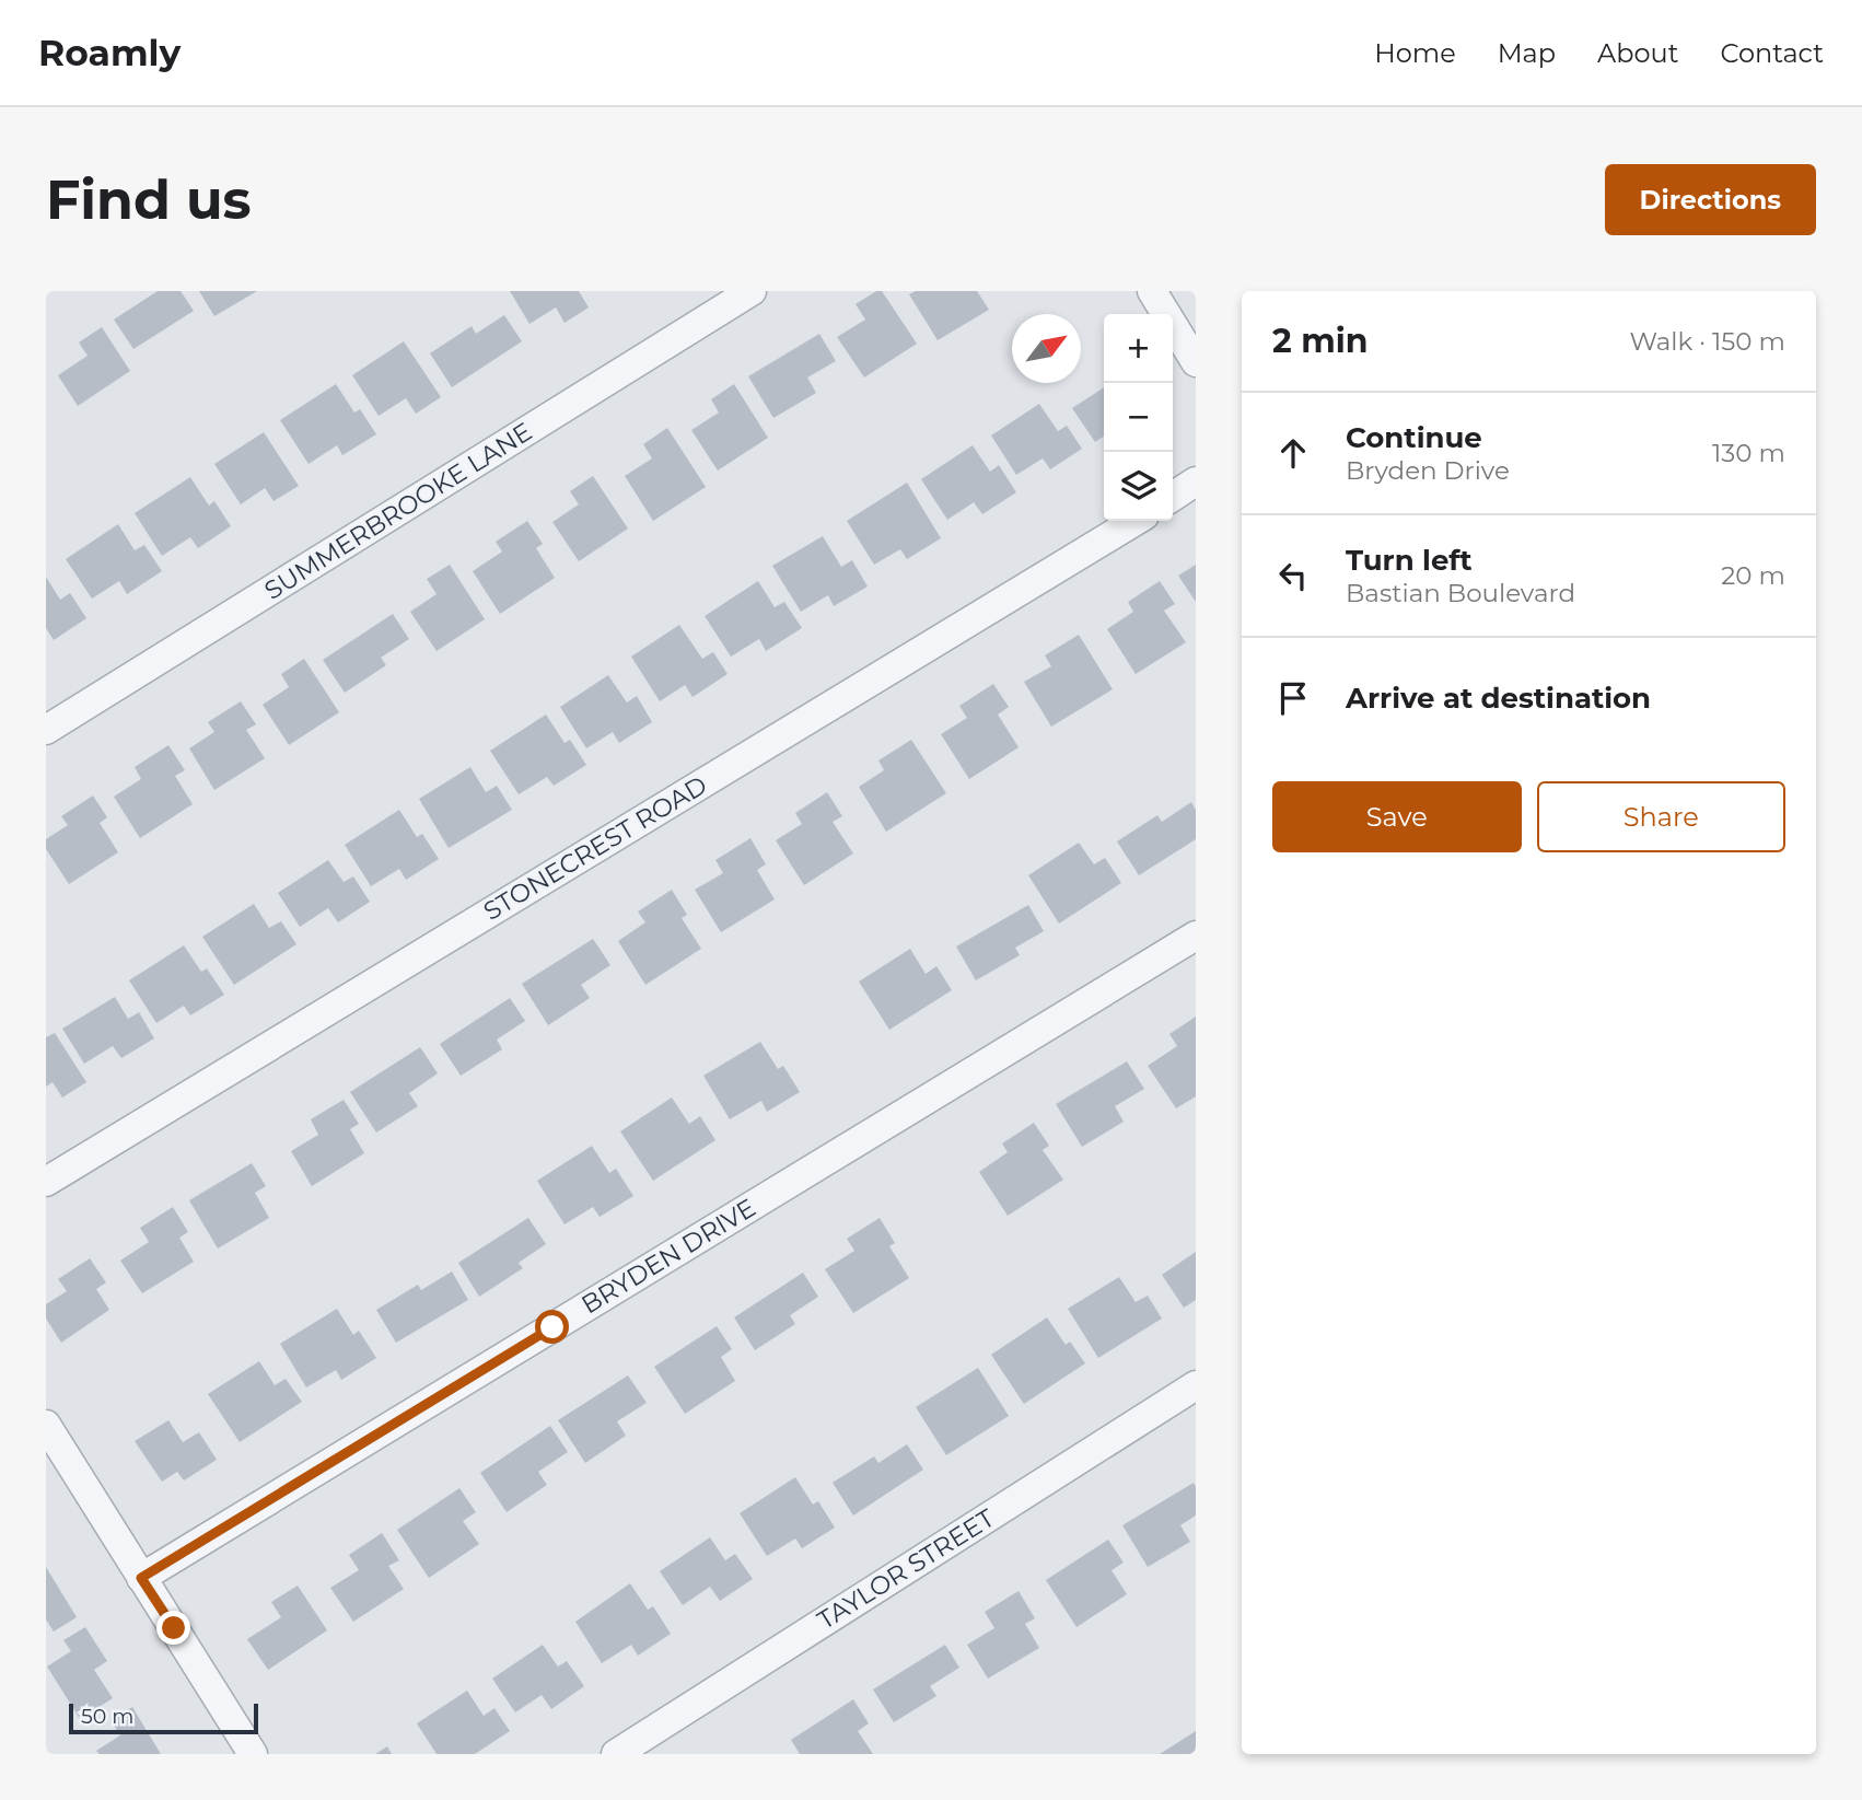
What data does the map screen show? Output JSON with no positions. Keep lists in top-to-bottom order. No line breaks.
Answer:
{"streets":{"street":["SUMMERBROOKE LANE","STONECREST ROAD","BRYDEN DRIVE","TAYLOR STREET"]},"scale_bar":"50 m","north":"top right","page":{"header":"Roamly","nav":["Home","Map","About","Contact"],"buttons":["Directions",["Save","Share"]],"title":"Find us","heading":["2 min","Walk · 150 m"],"map_buttons":["+","−"],"list":[["Continue","Bryden Drive","130 m"],["Turn left","Bastian Boulevard","20 m"],"Arrive at destination"],"scale":"50 m"}}
